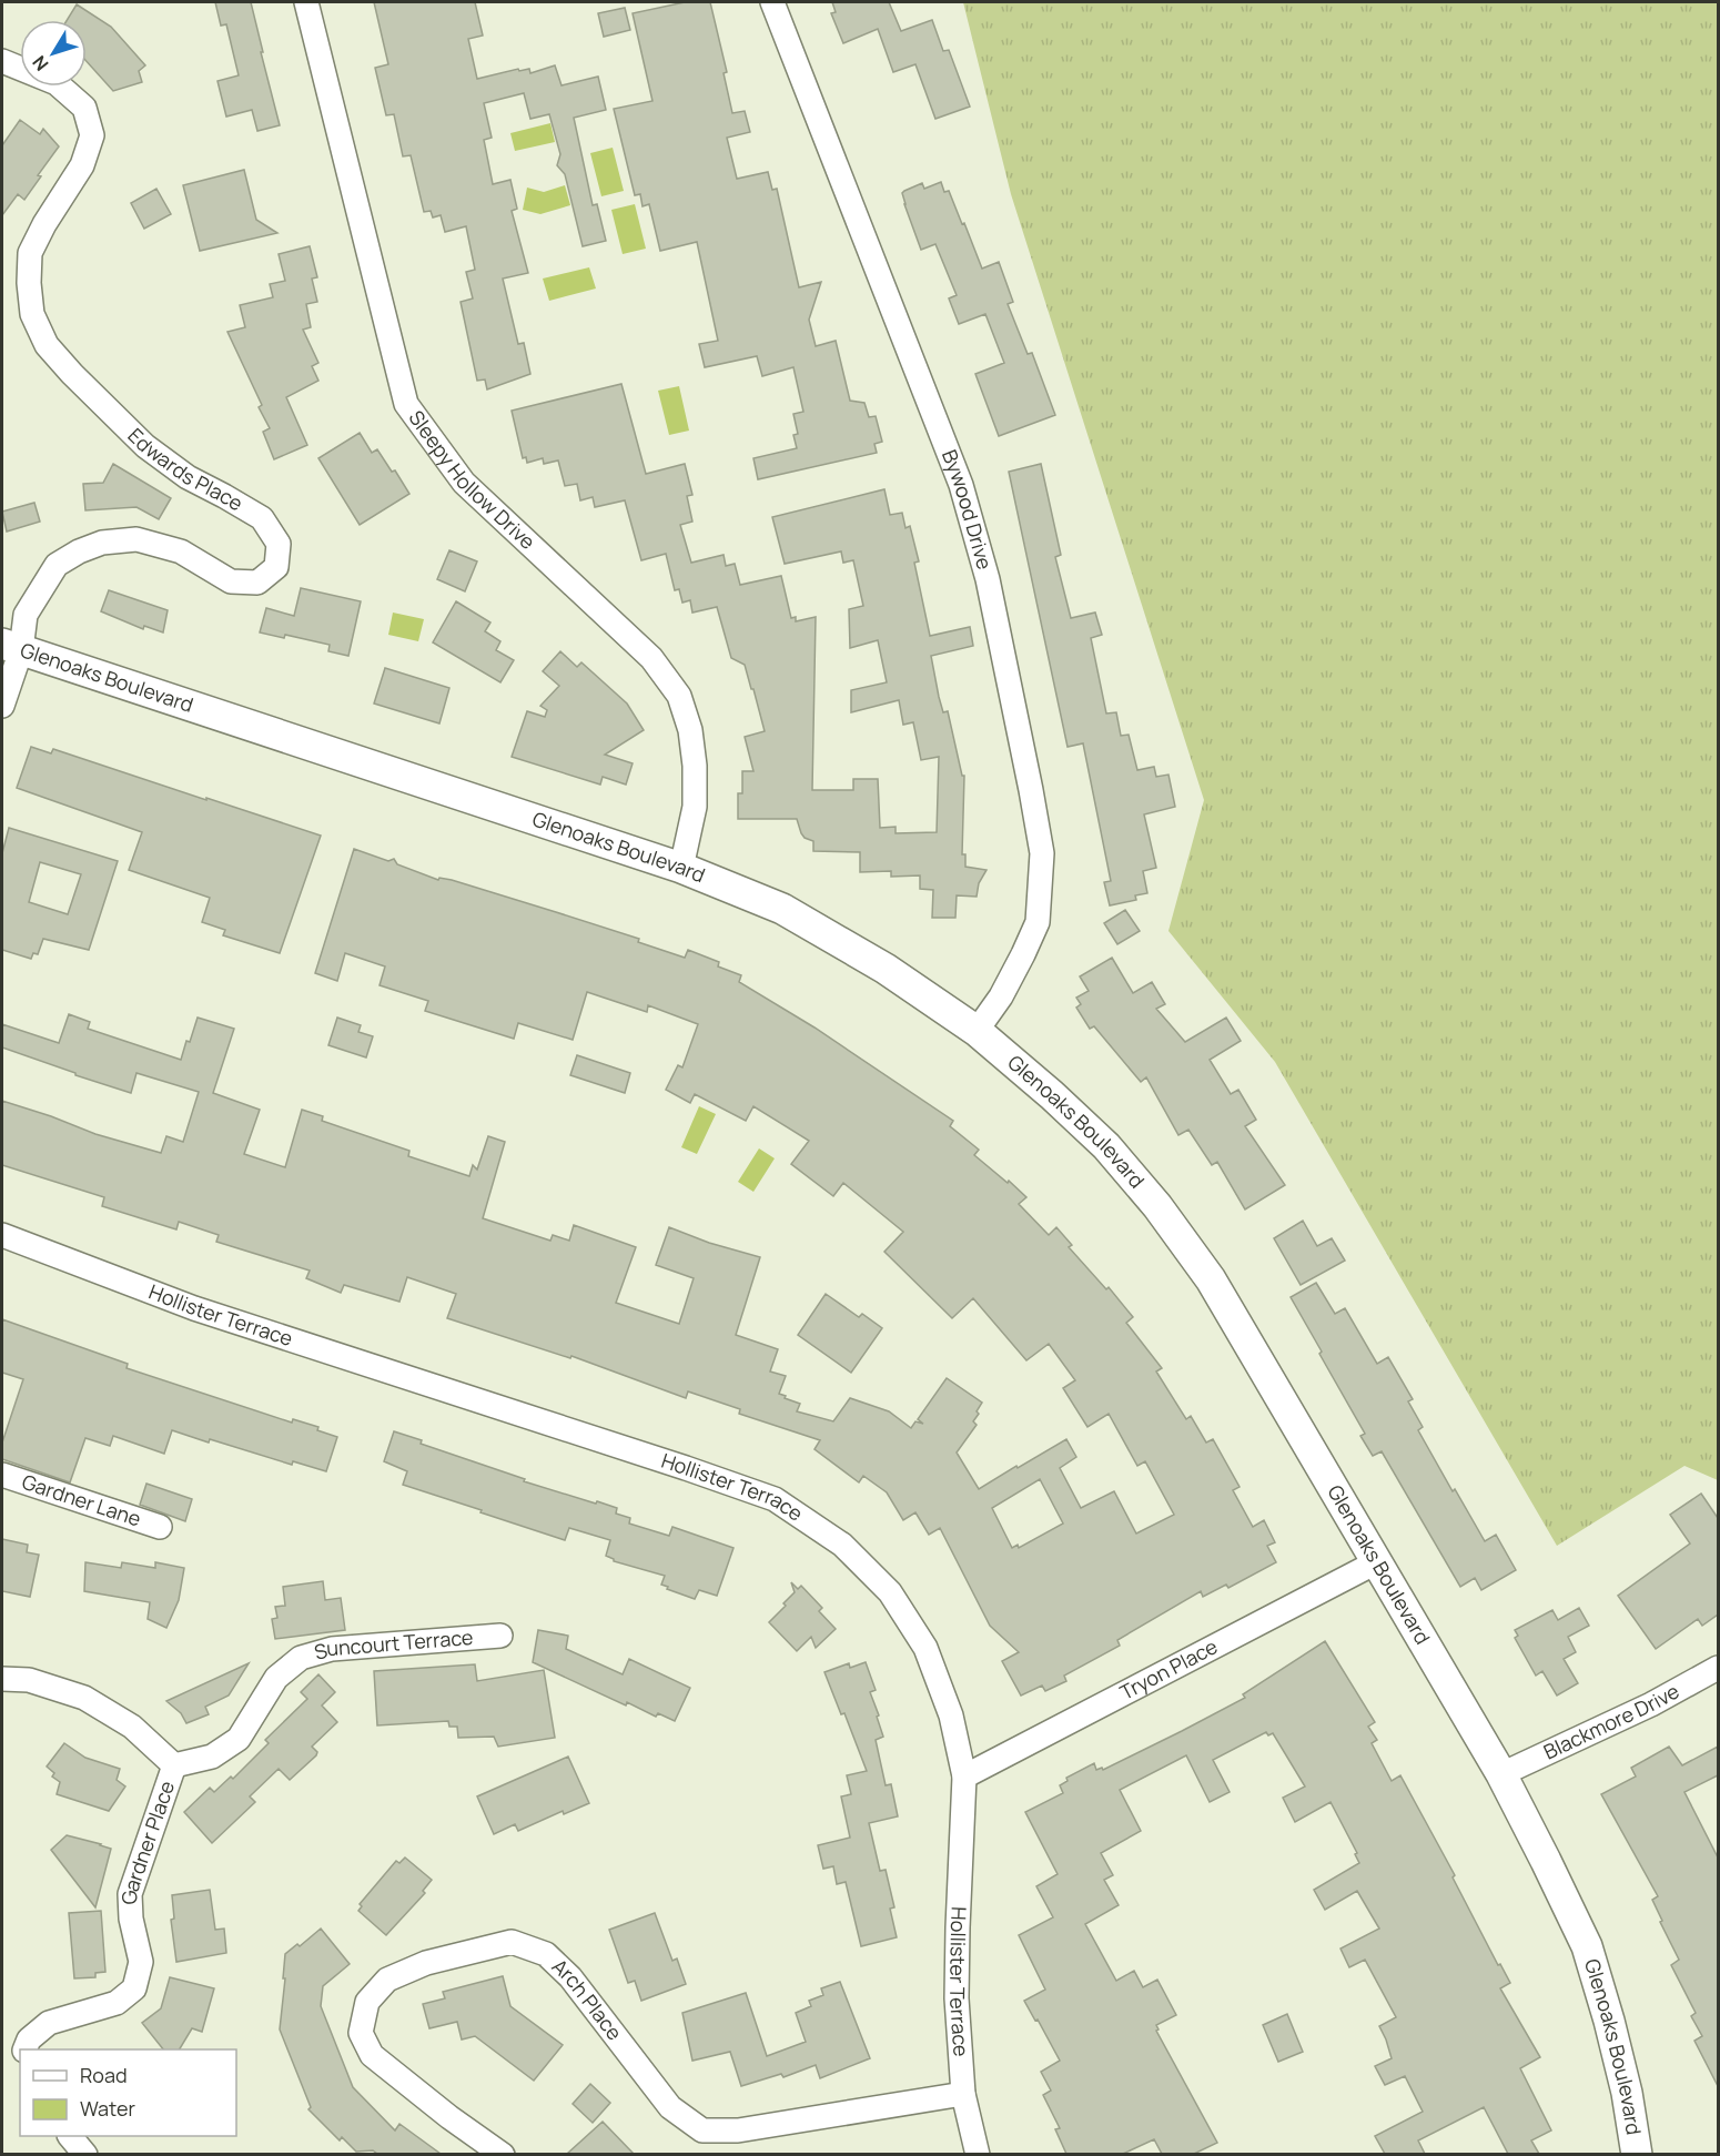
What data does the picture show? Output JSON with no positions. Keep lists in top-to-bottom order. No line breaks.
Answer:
{"streets":{"street":["Edwards Place","Sleepy Hollow Drive","Bywood Drive","Glenoaks Boulevard","Hollister Terrace","Gardner Lane","Suncourt Terrace","Tryon Place","Blackmore Drive","Gardner Place","Arch Place"]},"crossings":[["Edwards Place","Glenoaks Boulevard"],["Sleepy Hollow Drive","Glenoaks Boulevard"],["Bywood Drive","Glenoaks Boulevard"],["Glenoaks Boulevard","Tryon Place"],["Glenoaks Boulevard","Blackmore Drive"],["Hollister Terrace","Tryon Place"],["Hollister Terrace","Arch Place"],["Suncourt Terrace","Gardner Place"]],"legend":["Road","Water"],"north":"bottom left"}
